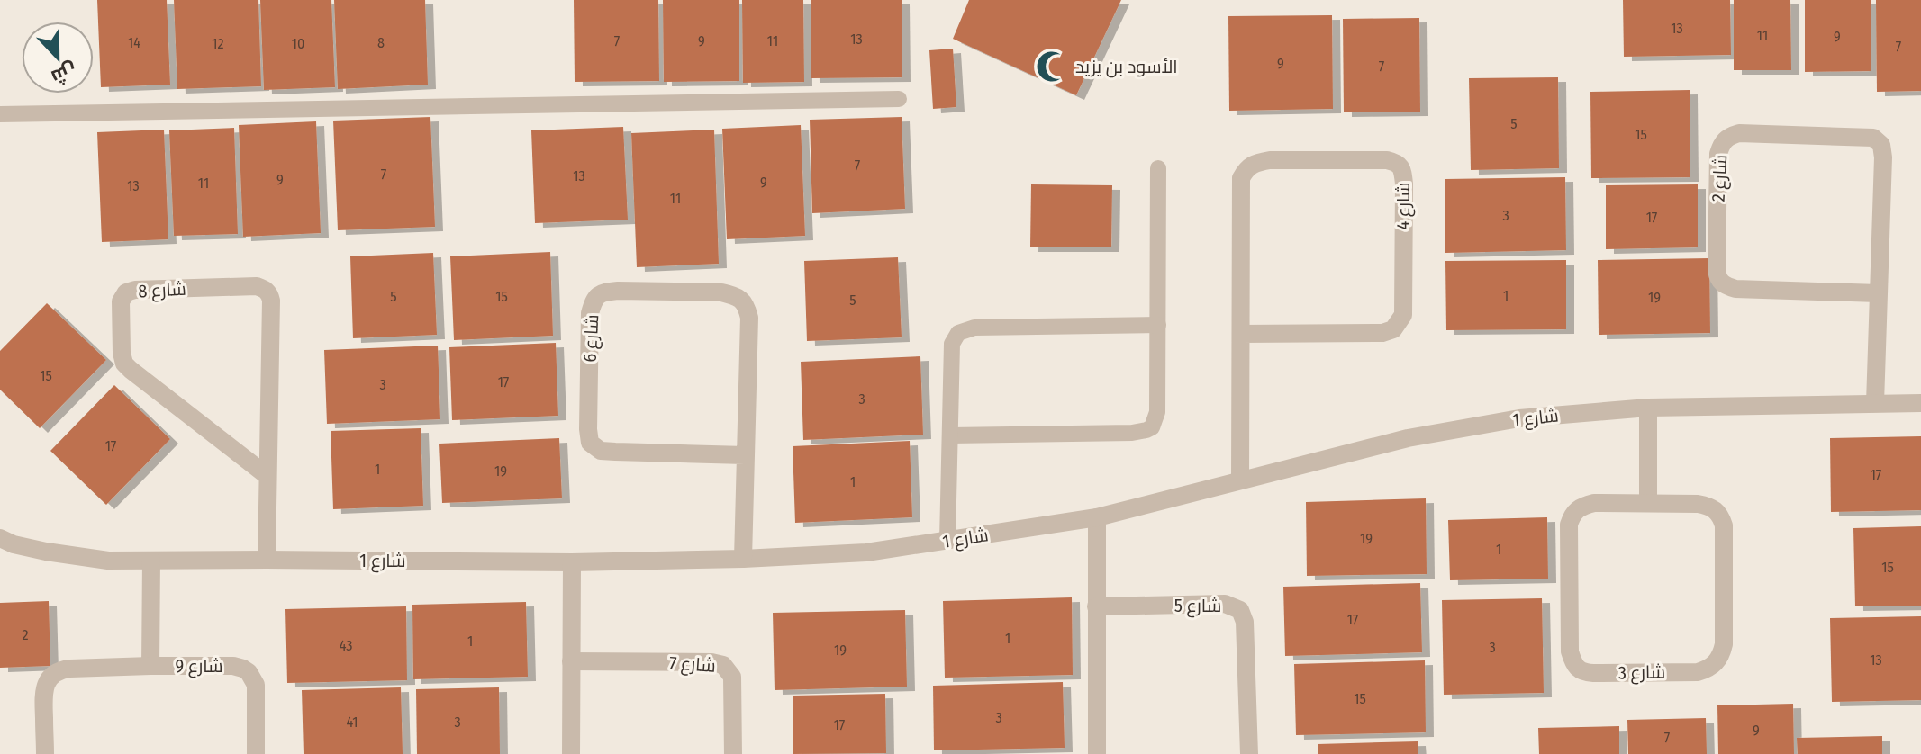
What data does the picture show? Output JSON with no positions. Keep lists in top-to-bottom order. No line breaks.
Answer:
{"streets":{"street":["شارع 2","شارع 4","شارع 8","شارع 6","شارع 1","شارع 5","شارع 7","شارع 9","شارع 3"]},"crossings":[["شارع 2","شارع 1"],["شارع 4","شارع 1"],["شارع 8","شارع 1"],["شارع 6","شارع 1"],["شارع 1","شارع 9"]],"places":{"mosque":["الأسود بن يزيد"]},"house_numbers":["13","11","9","13","7","9","11","14","8","12","10","7","9","7","5","15","7","7","13","9","9","11","13","11","3","17","1","5","15","19","5","15","17","3","3","17","1","19","17","1","19","1","15","17","2","1","1","43","3","19","13","15","3","41","3","17","9","7"],"north":"bottom"}
